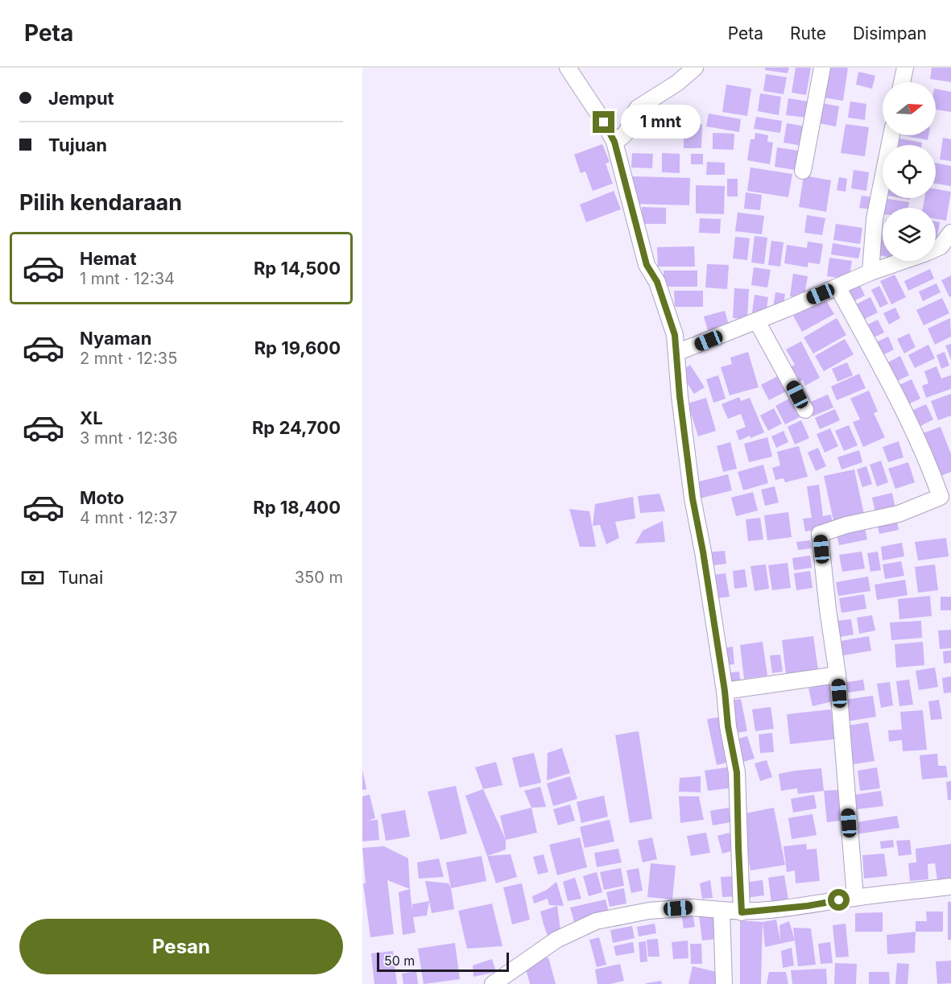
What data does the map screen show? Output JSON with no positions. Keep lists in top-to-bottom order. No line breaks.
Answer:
{"scale_bar":"50 m","north":"right","page":{"header":"Peta","nav":["Peta","Rute","Disimpan"],"banner":["Jemput","Tujuan"],"bubble":"1 mnt","heading":"Pilih kendaraan","list":[{"name":"Hemat","note":"1 mnt · 12:34","value":"Rp 14,500"},{"name":"Nyaman","note":"2 mnt · 12:35","value":"Rp 19,600"},{"name":"XL","note":"3 mnt · 12:36","value":"Rp 24,700"},{"name":"Moto","note":"4 mnt · 12:37","value":"Rp 18,400"}],"pay":["Tunai","350 m"],"buttons":"Pesan","scale":"50 m"}}
